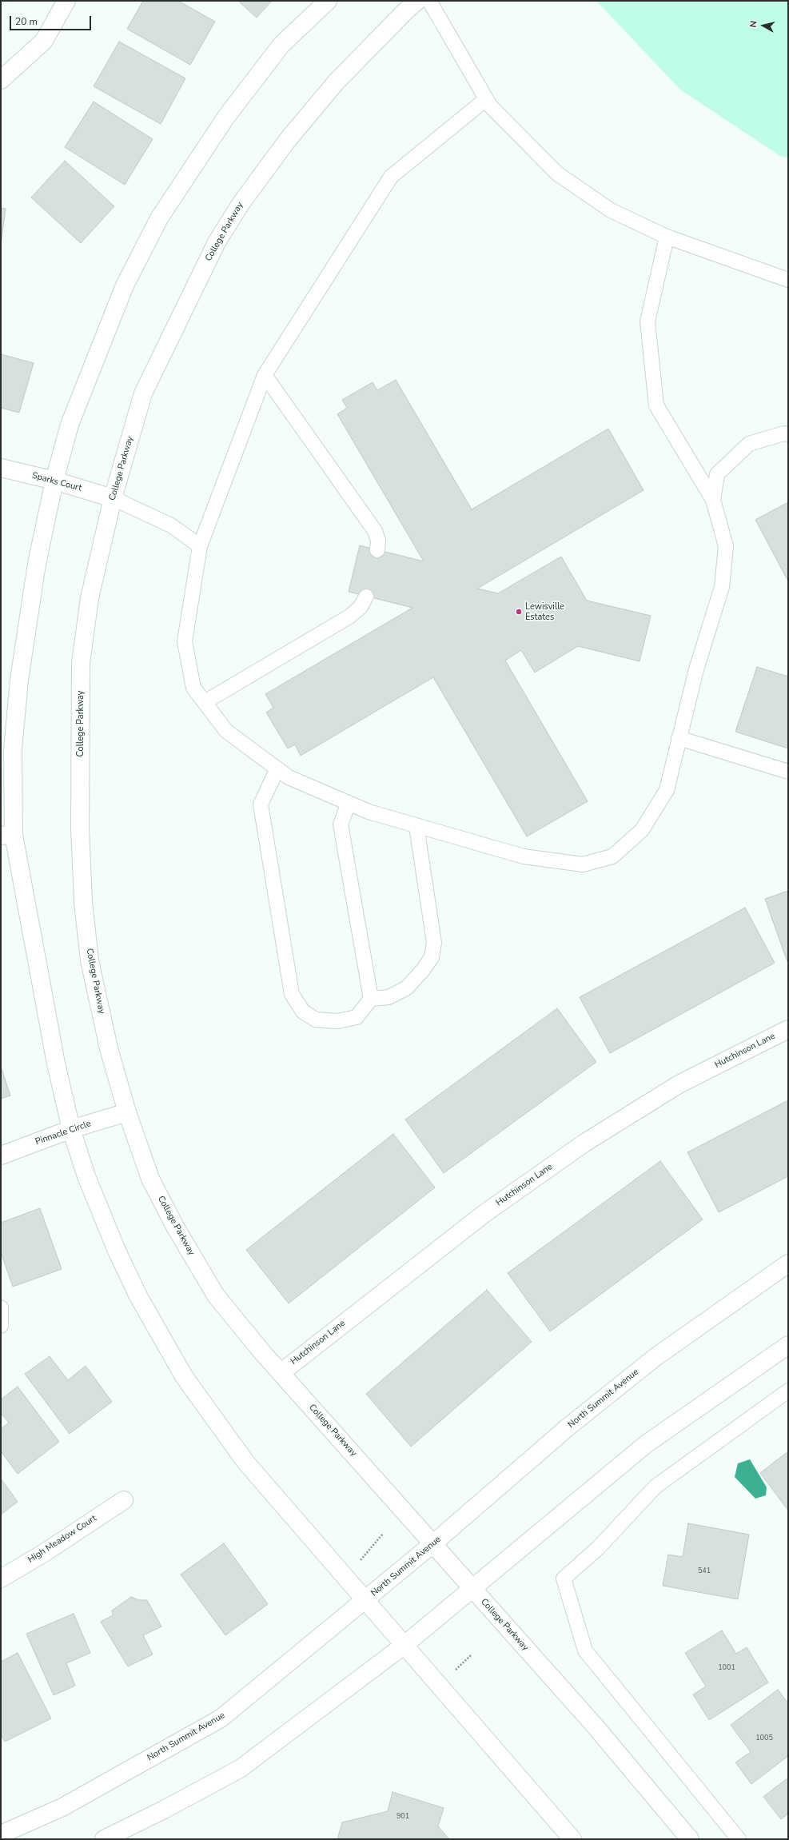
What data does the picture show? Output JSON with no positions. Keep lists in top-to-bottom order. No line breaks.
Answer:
{"streets":{"street":["College Parkway","Sparks Court","Hutchinson Lane","Pinnacle Circle","North Summit Avenue","High Meadow Court"]},"crossings":[["College Parkway","Sparks Court"],["College Parkway","Hutchinson Lane"],["College Parkway","Pinnacle Circle"],["College Parkway","North Summit Avenue"]],"places":["Lewisville Estates"],"house_numbers":["541","1001","1005","901"],"scale_bar":"20 m","north":"left"}
